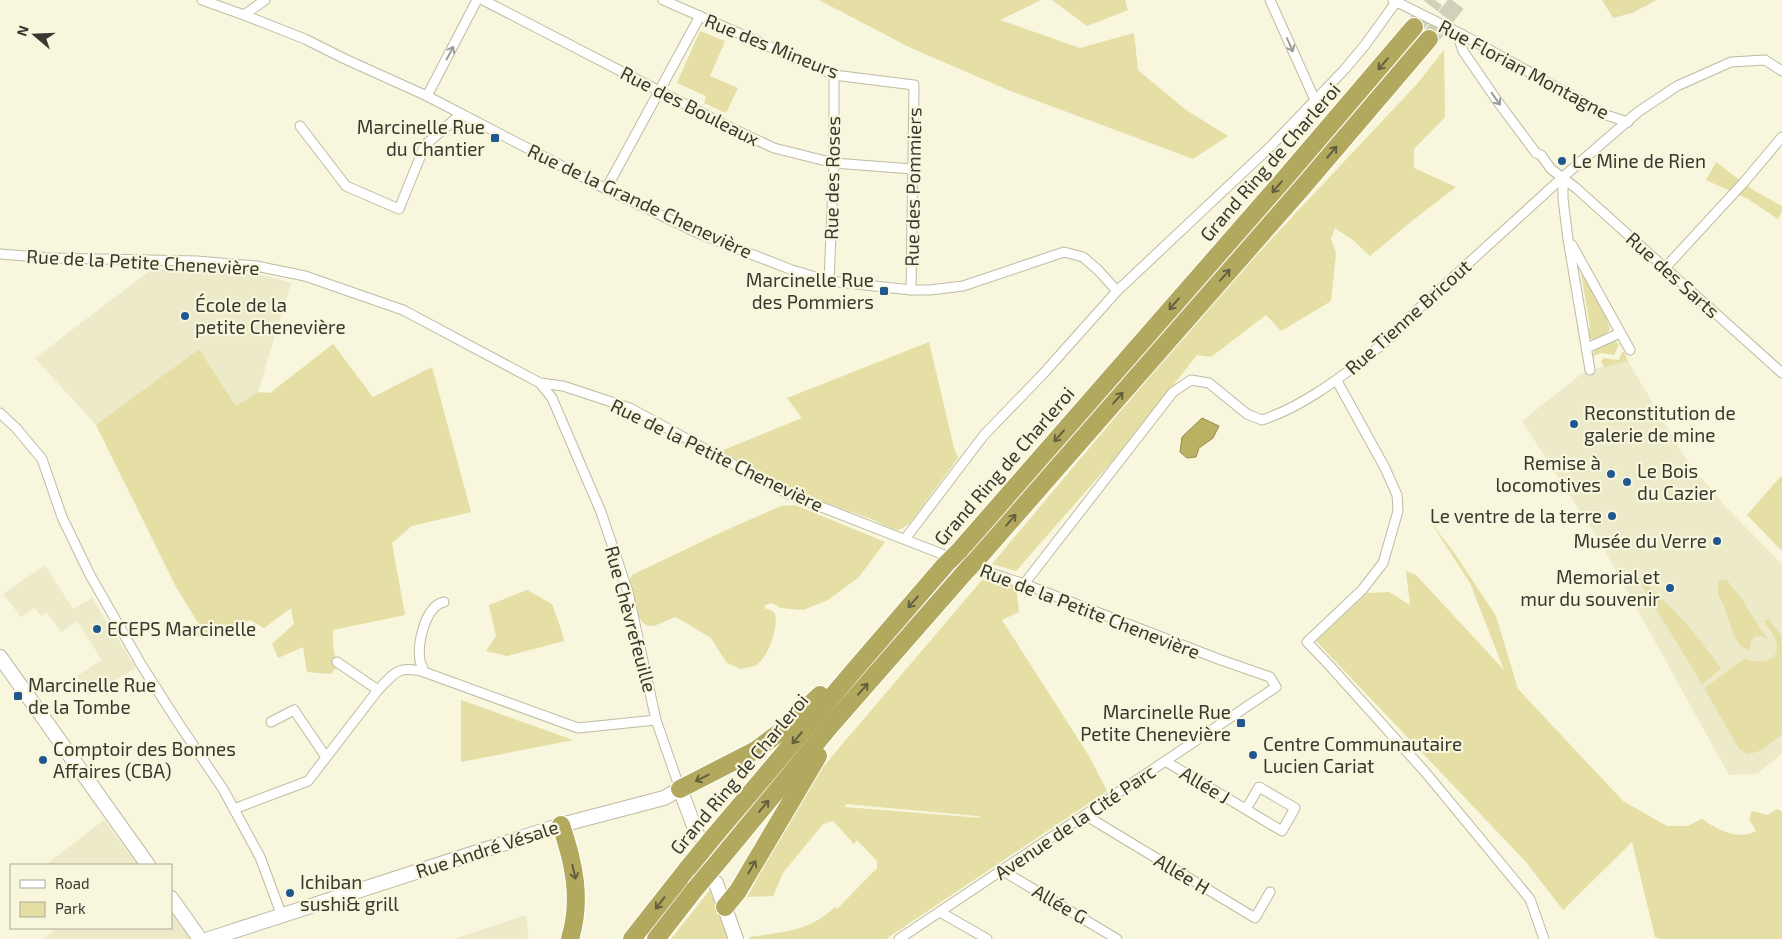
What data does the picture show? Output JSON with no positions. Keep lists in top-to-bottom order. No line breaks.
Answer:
{"streets":{"highway":["Grand Ring de Charleroi"],"street":["Rue des Mineurs","Rue Florian Montagne","Rue des Bouleaux","Rue des Roses","Rue des Pommiers","Rue de la Grande Chenevière","Rue de la Petite Chenevière","Rue des Sarts","Rue Tienne Bricout","Rue Chèvrefeuille","Allée J","Avenue de la Cité Parc","Rue André Vésale","Allée H","Allée G"]},"crossings":[["Rue des Mineurs","Rue des Roses"],["Rue des Mineurs","Rue des Pommiers"],["Rue Florian Montagne","Rue des Sarts"],["Rue Florian Montagne","Rue Tienne Bricout"],["Rue des Bouleaux","Rue des Roses"],["Rue des Bouleaux","Rue des Pommiers"],["Rue des Roses","Rue de la Grande Chenevière"],["Rue des Pommiers","Rue de la Grande Chenevière"],["Rue de la Petite Chenevière","Rue Tienne Bricout"],["Rue de la Petite Chenevière","Rue Chèvrefeuille"],["Rue de la Petite Chenevière","Avenue de la Cité Parc"],["Rue des Sarts","Rue Tienne Bricout"],["Rue Chèvrefeuille","Rue André Vésale"],["Allée J","Avenue de la Cité Parc"],["Avenue de la Cité Parc","Allée H"],["Avenue de la Cité Parc","Allée G"]],"one_way":["Rue des Sarts"],"places":{"transit":["Marcinelle Rue du Chantier","Marcinelle Rue des Pommiers","Marcinelle Rue de la Tombe","Marcinelle Rue Petite Chenevière"],"other":["Le Mine de Rien","École de la petite Chenevière","Reconstitution de galerie de mine","Remise à locomotives","Le Bois du Cazier","Le ventre de la terre","Musée du Verre","Memorial et mur du souvenir","ECEPS Marcinelle","Centre Communautaire Lucien Cariat","Comptoir des Bonnes Affaires (CBA)","Ichiban sushi& grill"]},"legend":["Road","Park"],"north":"left"}
